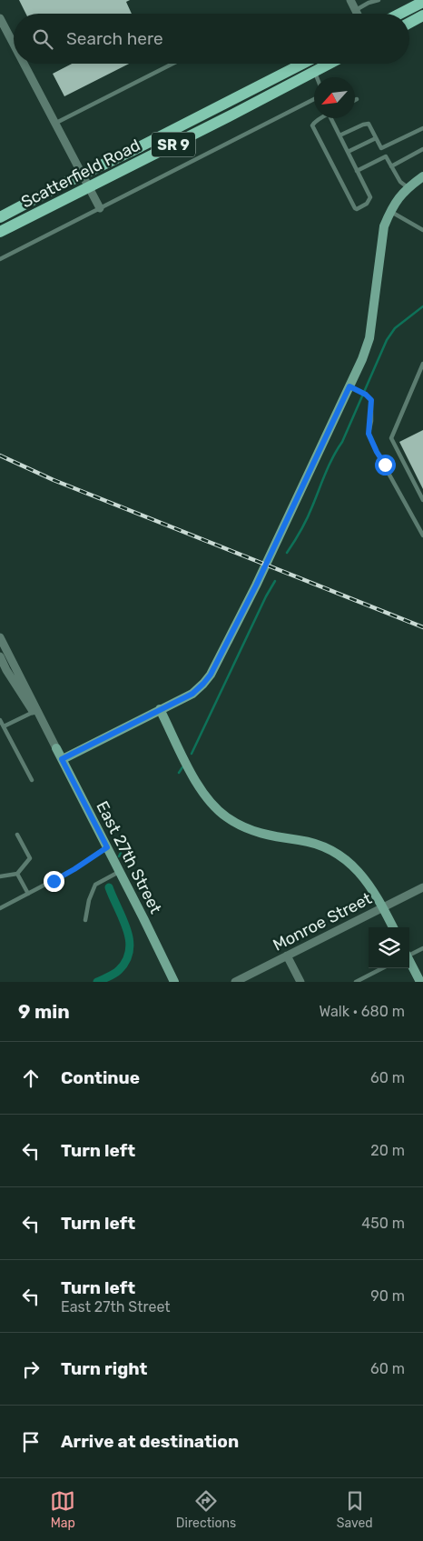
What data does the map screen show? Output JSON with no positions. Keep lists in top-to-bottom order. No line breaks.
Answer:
{"streets":{"main road":["SR 9","Scatterfield Road"],"street":["East 27th Street","Monroe Street"]},"north":"bottom left","page":{"search":"Search here","heading":["9 min","Walk · 680 m"],"list":[["Continue","60 m"],["Turn left","20 m"],["Turn left","450 m"],["Turn left","East 27th Street","90 m"],["Turn right","60 m"],"Arrive at destination"],"nav":["Map","Directions","Saved"]}}
